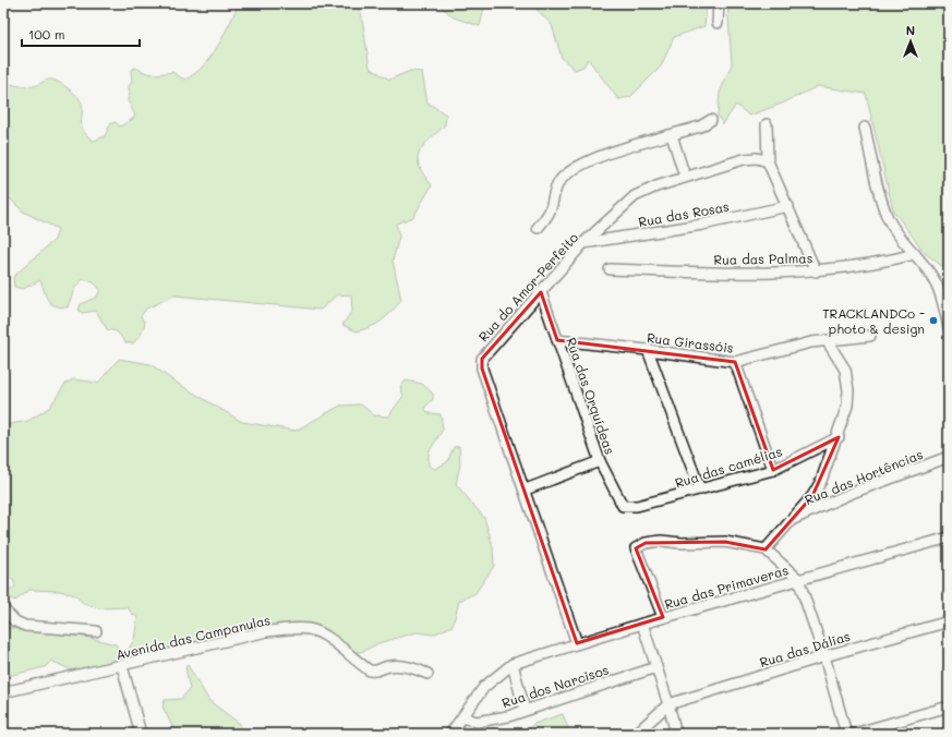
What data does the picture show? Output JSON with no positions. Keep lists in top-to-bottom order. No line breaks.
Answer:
{"streets":{"street":["Rua das Rosas","Rua das Palmas","Rua do Amor-Perfeito","Rua Girassóis","Rua das Orquídeas","Rua das camélias","Rua das Hortências","Rua das Primaveras","Avenida das Campanulas","Rua das Dálias","Rua dos Narcisos"]},"crossings":[["Rua das Rosas","Rua do Amor-Perfeito"],["Rua do Amor-Perfeito","Rua das Orquídeas"],["Rua do Amor-Perfeito","Rua das Primaveras"],["Rua Girassóis","Rua das Orquídeas"],["Rua das Orquídeas","Rua das camélias"]],"places":["TRACKLANDCo - photo & design"],"scale_bar":"100 m","north":"top"}
